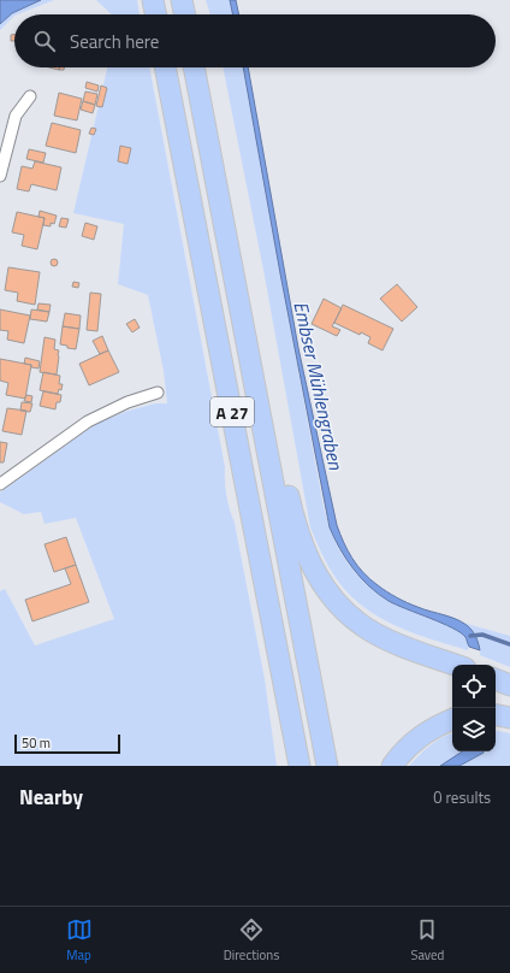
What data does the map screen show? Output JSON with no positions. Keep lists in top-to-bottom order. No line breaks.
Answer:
{"streets":{"highway":["A 27"]},"water":["Embser Mühlengraben"],"scale_bar":"50 m","page":{"search":"Search here","scale":"50 m","heading":["Nearby","0 results"],"nav":["Map","Directions","Saved"]}}
